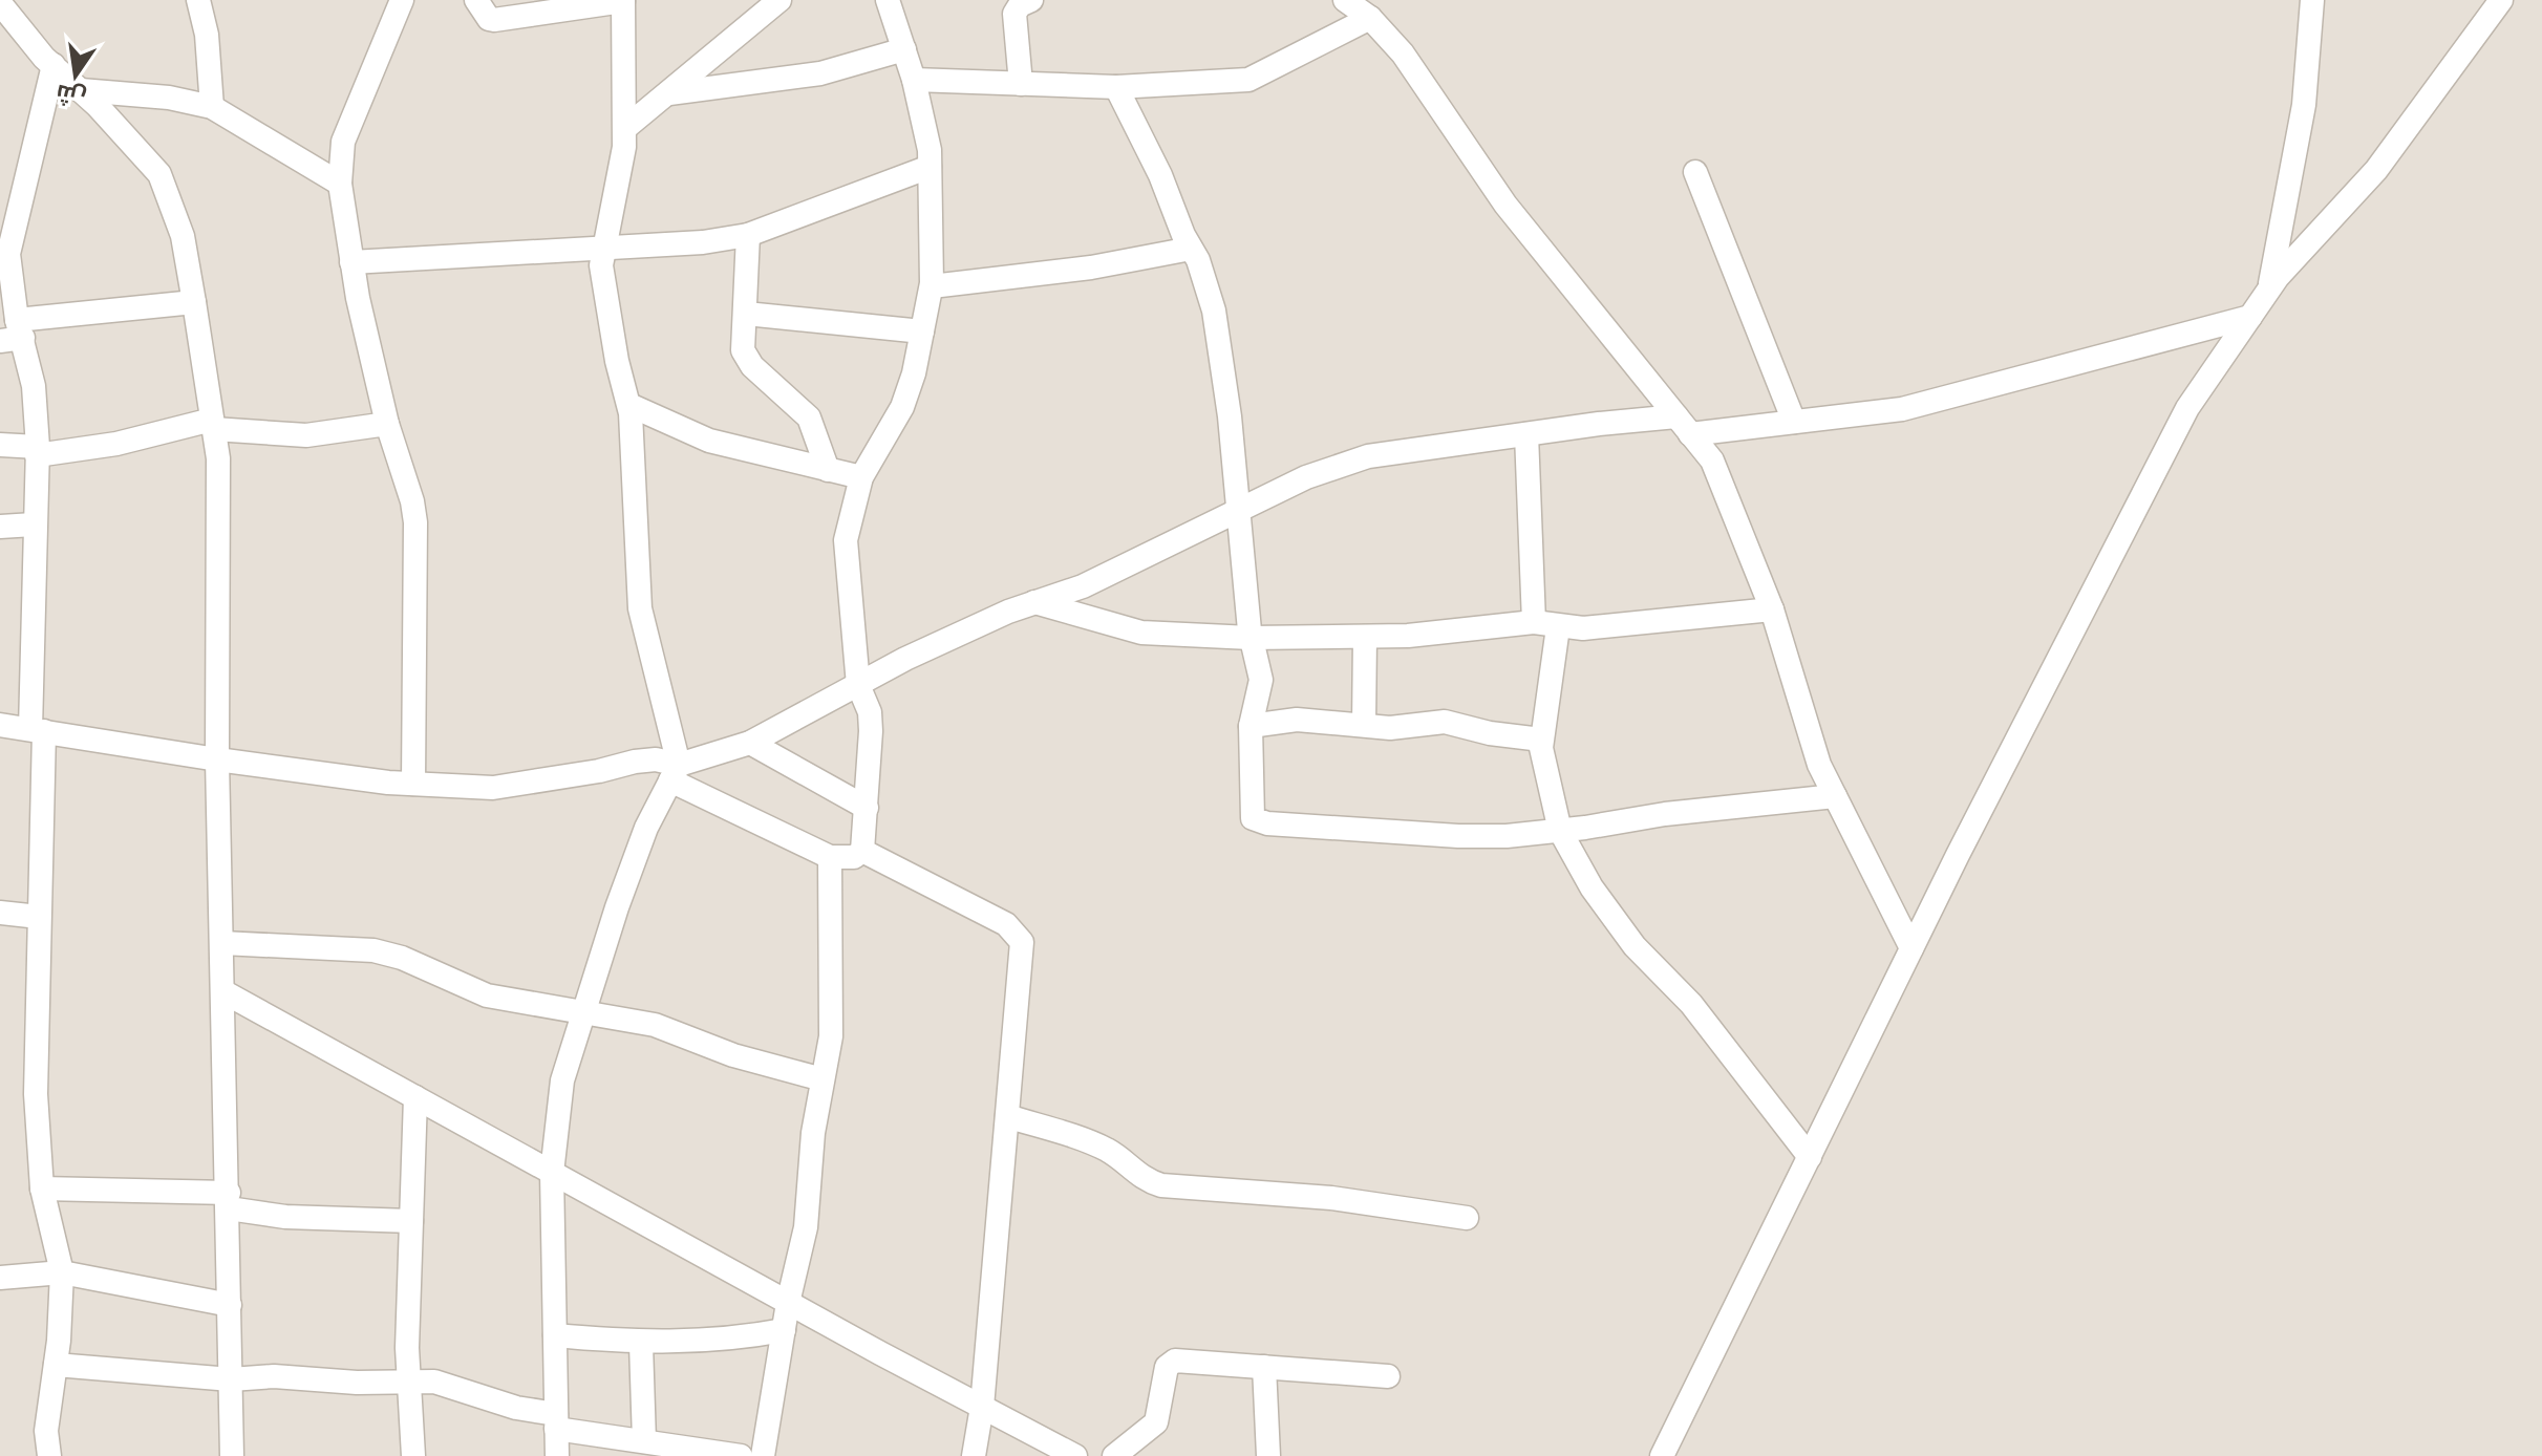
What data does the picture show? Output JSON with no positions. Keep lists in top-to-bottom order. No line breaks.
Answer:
{"north":"bottom"}
